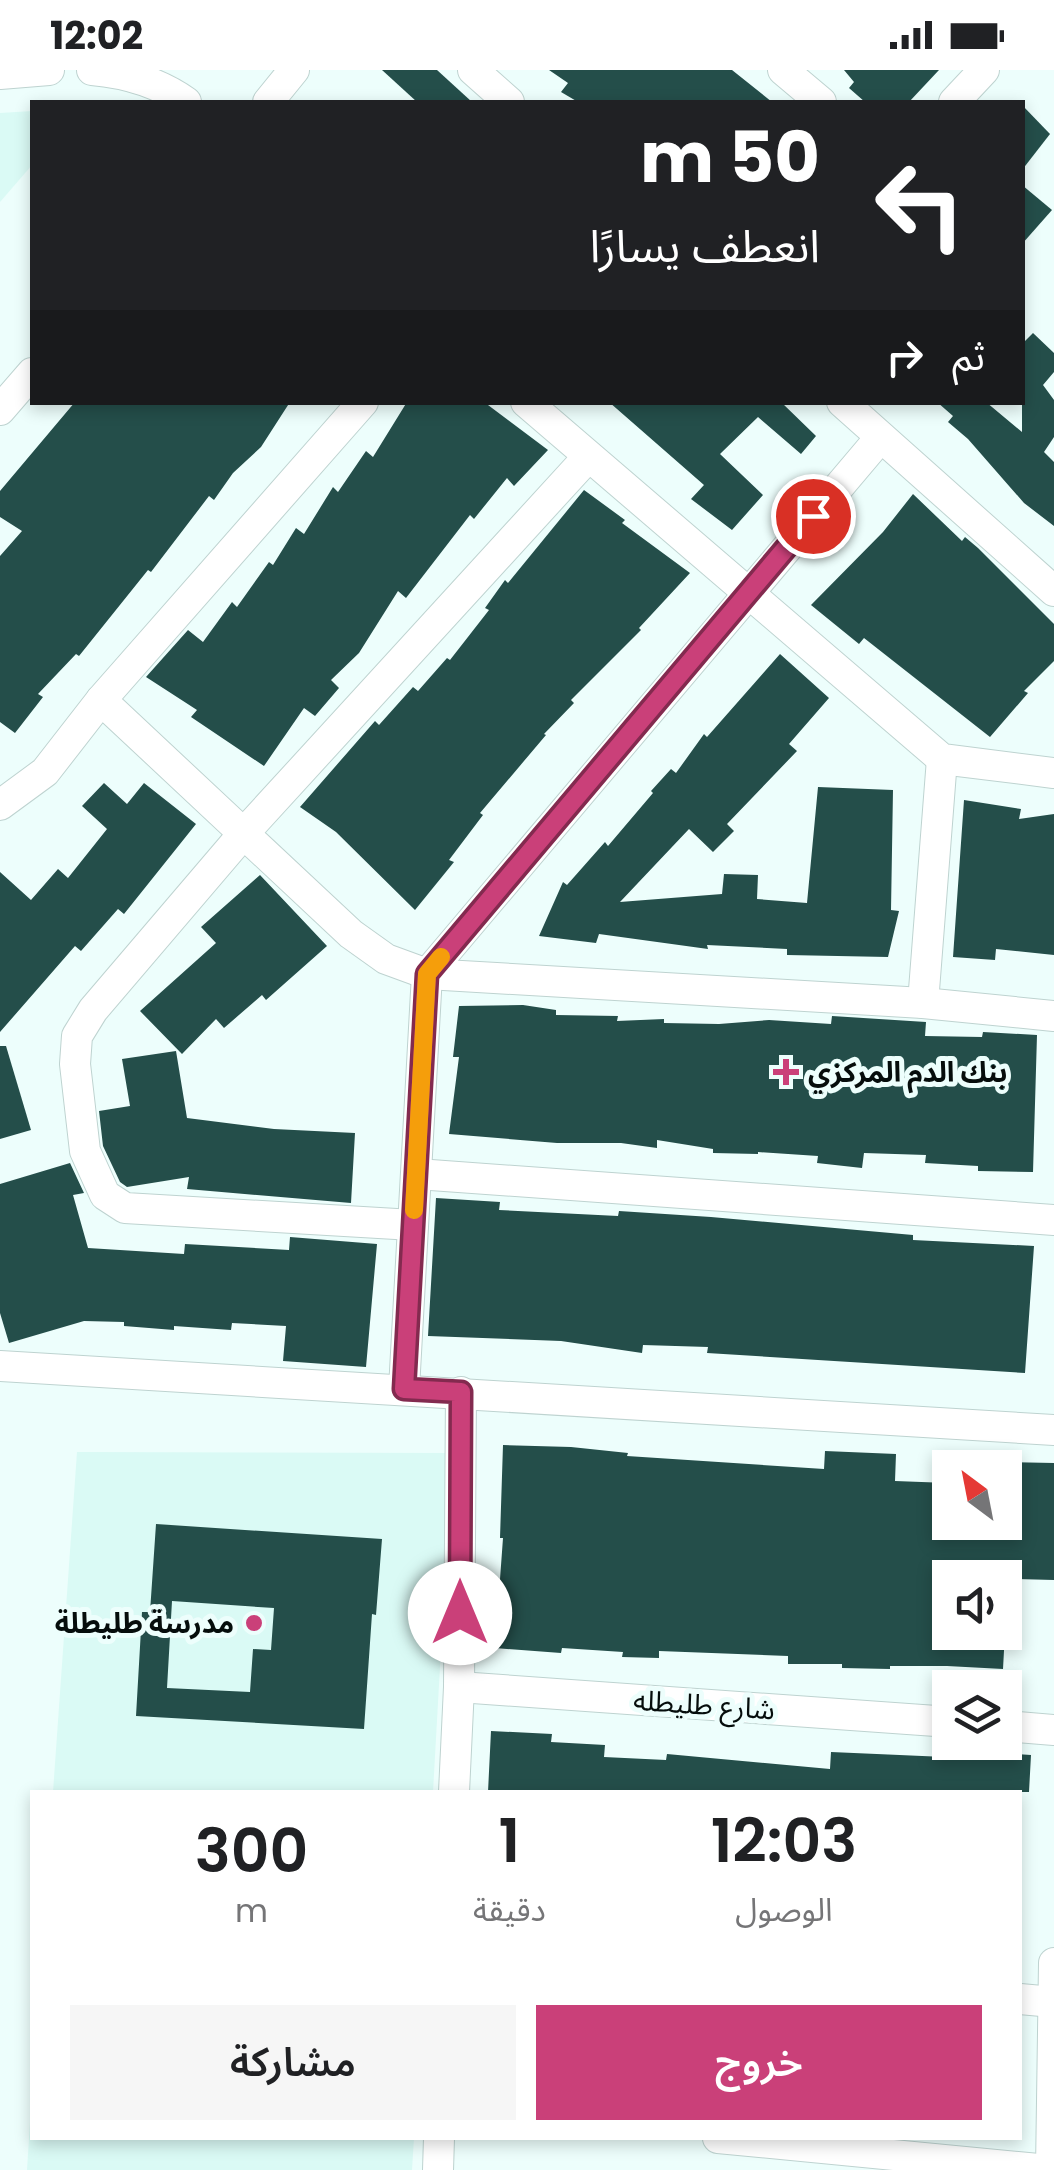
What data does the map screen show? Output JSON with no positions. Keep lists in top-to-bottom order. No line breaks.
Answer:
{"streets":{"street":["شارع طليطله"]},"places":{"health":["بنك الدم المركزي"],"other":["مدرسة طليطلة"]},"north":"top left","page":{"status":"12:02","turn":["50 m","انعطف يسارًا"],"then":"ثم","eta":["12:03","الوصول","1","دقيقة","300","m"],"buttons":["خروج","مشاركة"]}}
